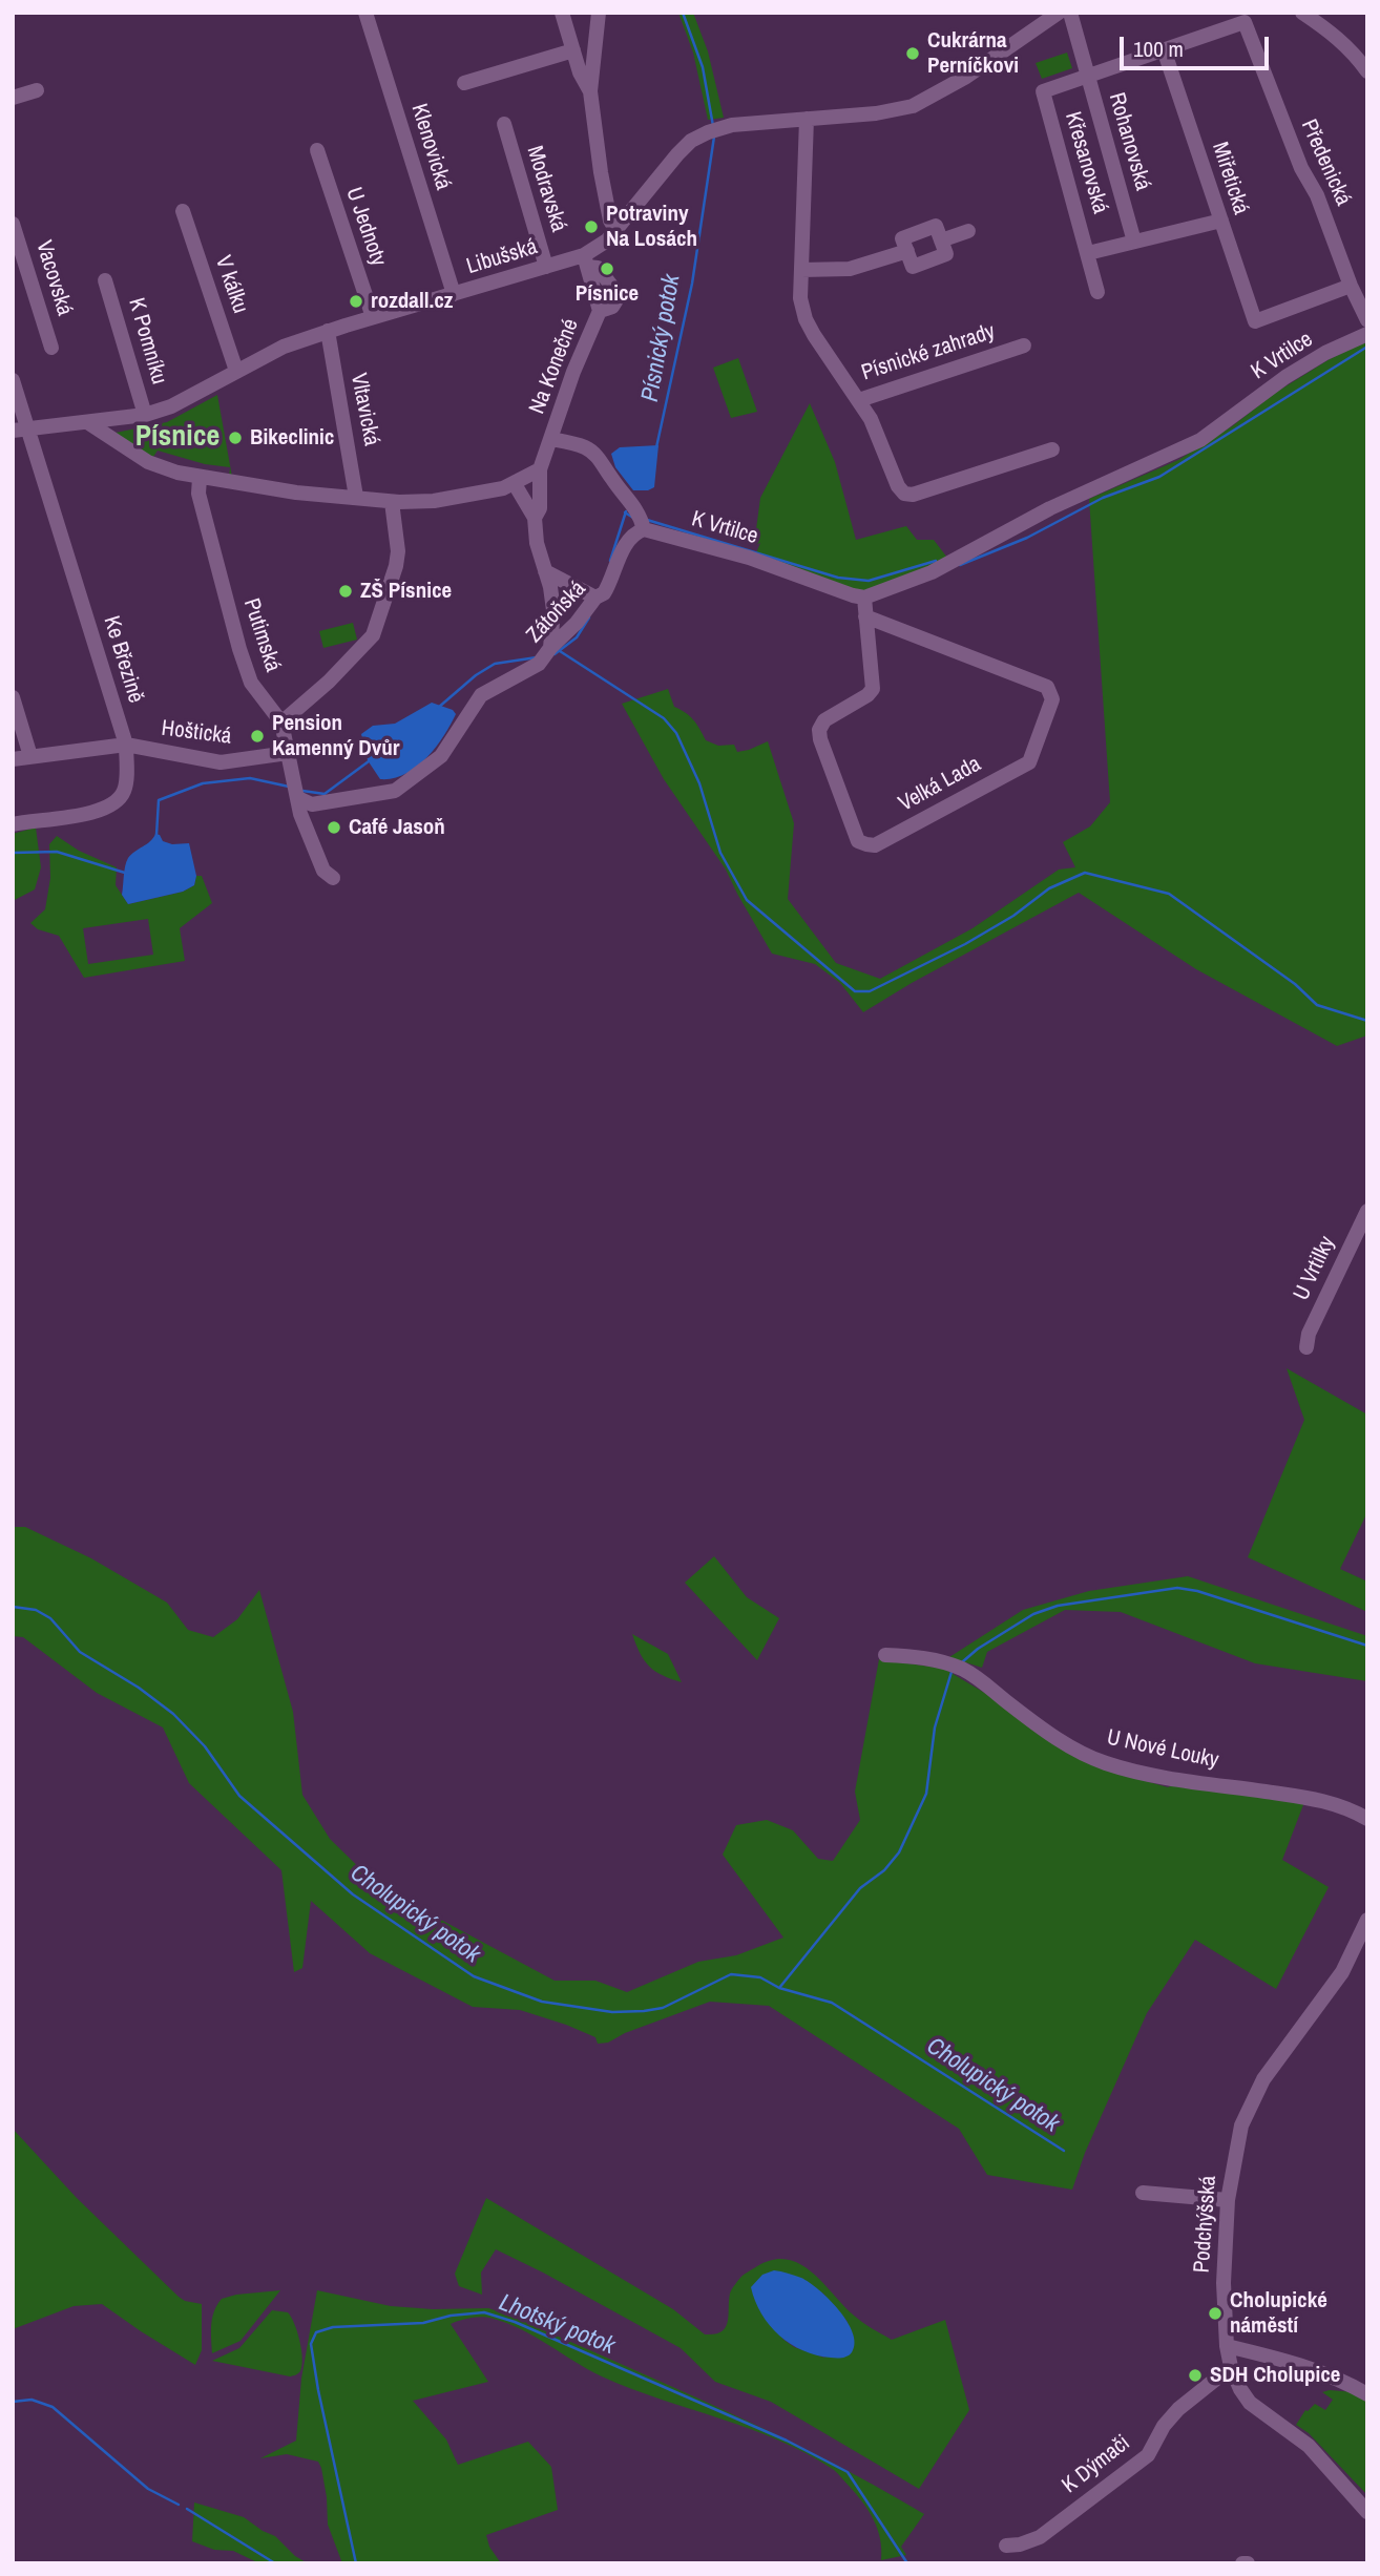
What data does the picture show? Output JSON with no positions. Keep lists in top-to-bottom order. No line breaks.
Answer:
{"streets":{"street":["Rohanovská","Klenovická","Křesanovská","Předenická","Miřetická","Modravská","U Jednoty","Libušská","Vacovská","V kálku","K Pomníku","Písnické zahrady","K Vrtilce","Na Konečné","Vltavická","Zátoňská","Putimská","Ke Březině","Hoštická","Velká Lada","U Vrtilky","U Nové Louky","Podchýšská","K Dýmači"]},"crossings":[["Rohanovská","Křesanovská"],["Klenovická","Libušská"],["Předenická","Miřetická"],["Modravská","Libušská"],["U Jednoty","Libušská"],["Libušská","V kálku"],["Libušská","K Pomníku"],["Libušská","Písnické zahrady"],["Libušská","Na Konečné"],["Libušská","Vltavická"],["Libušská","Ke Březině"],["K Vrtilce","Zátoňská"],["K Vrtilce","Velká Lada"],["Zátoňská","Putimská"],["Putimská","Hoštická"],["Ke Březině","Hoštická"],["Podchýšská","K Dýmači"]],"districts":["Písnice"],"water":["Písnický potok","Cholupický potok","Lhotský potok"],"places":["Cukrárna Perníčkovi","Potraviny Na Losách","Písnice","rozdall.cz","Bikeclinic","ZŠ Písnice","Pension Kamenný Dvůr","Café Jasoň","Cholupické náměstí","SDH Cholupice"],"scale_bar":"100 m"}
